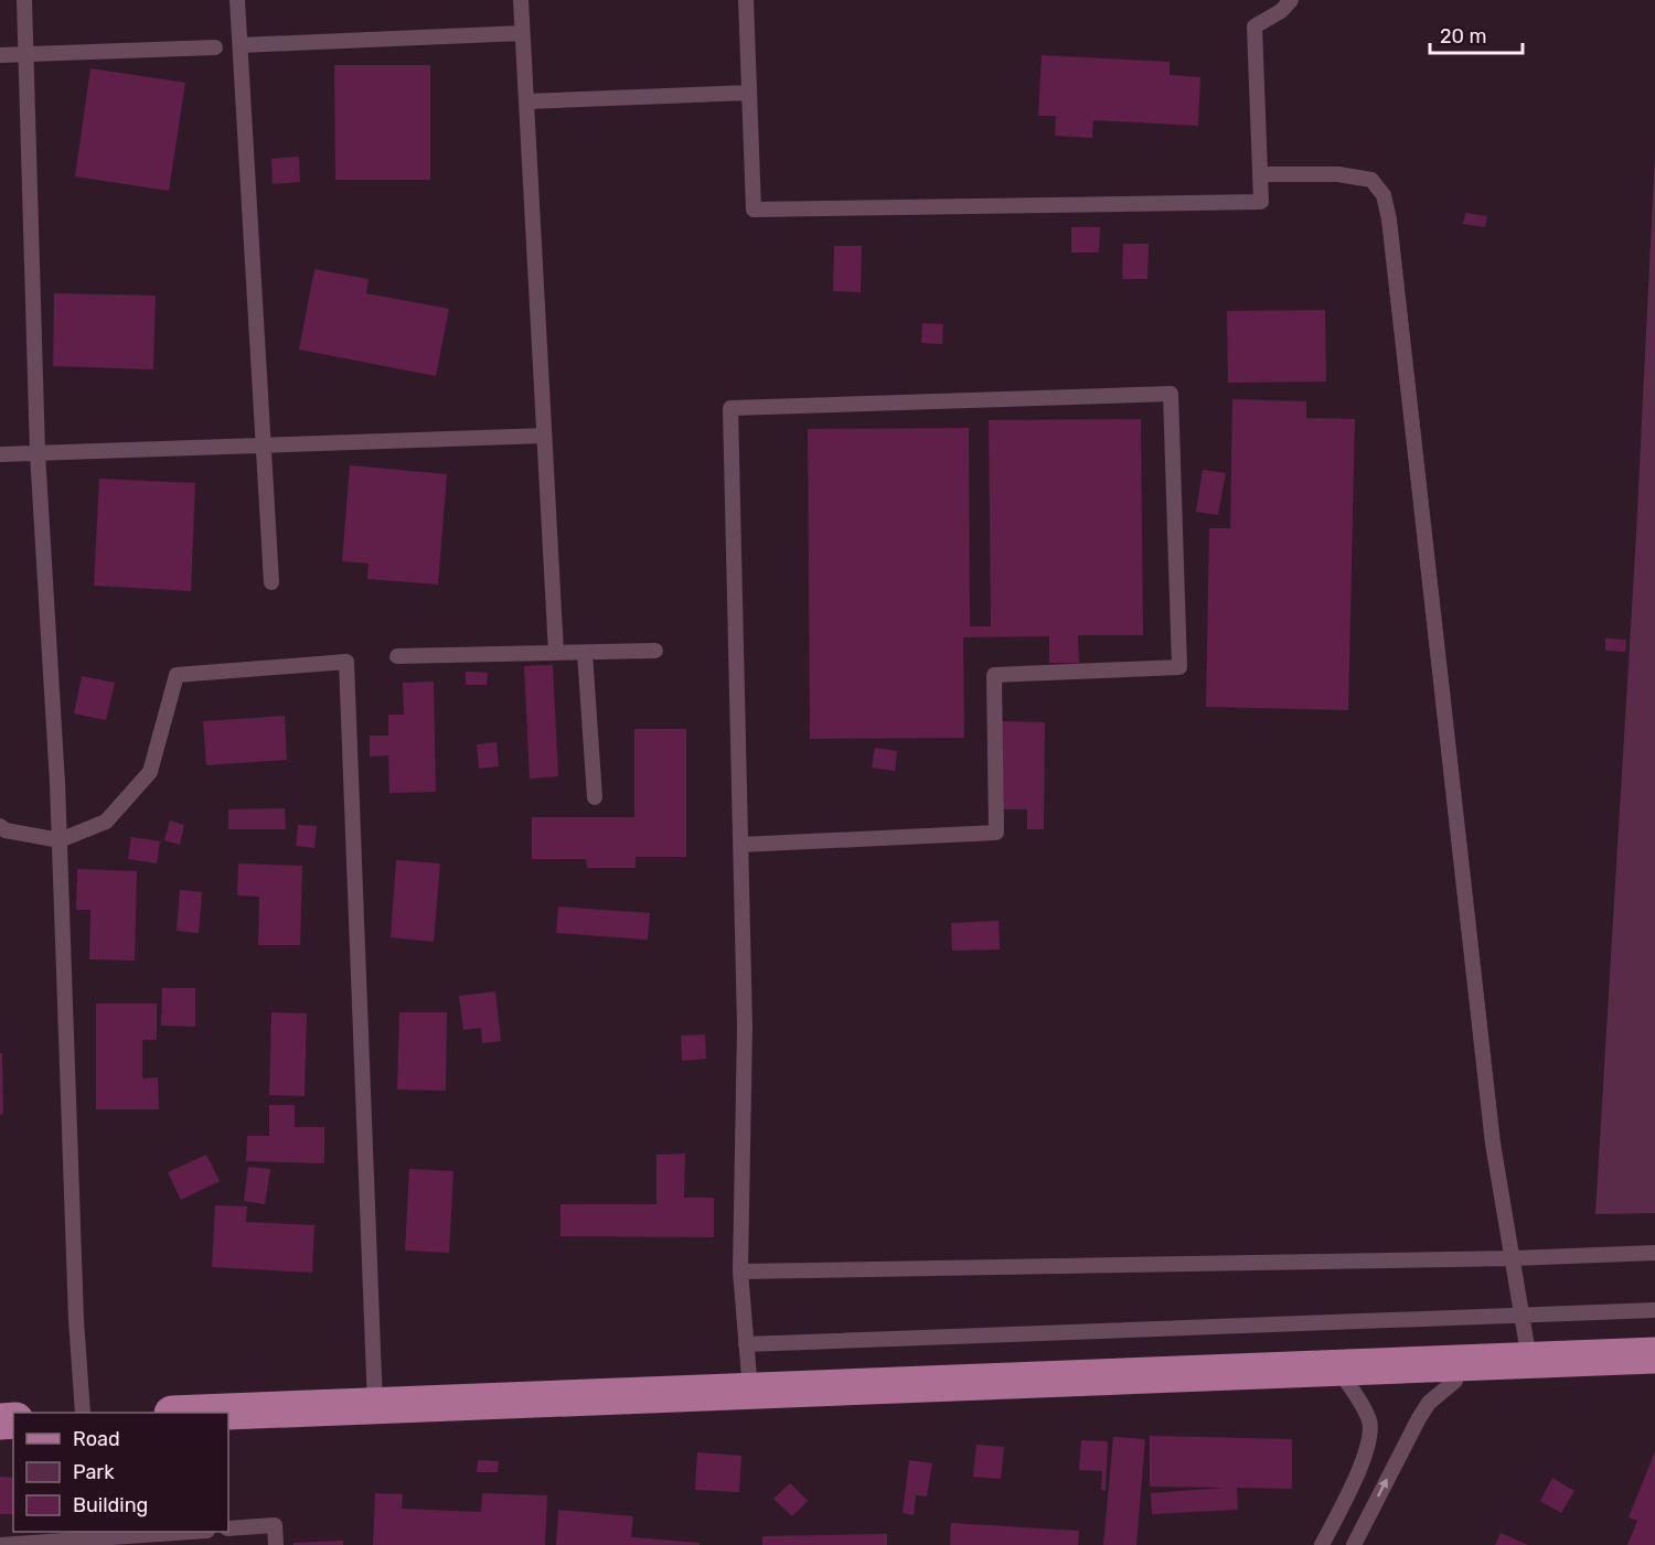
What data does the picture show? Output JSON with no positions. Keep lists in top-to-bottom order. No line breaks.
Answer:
{"legend":["Road","Park","Building"],"scale_bar":"20 m"}
